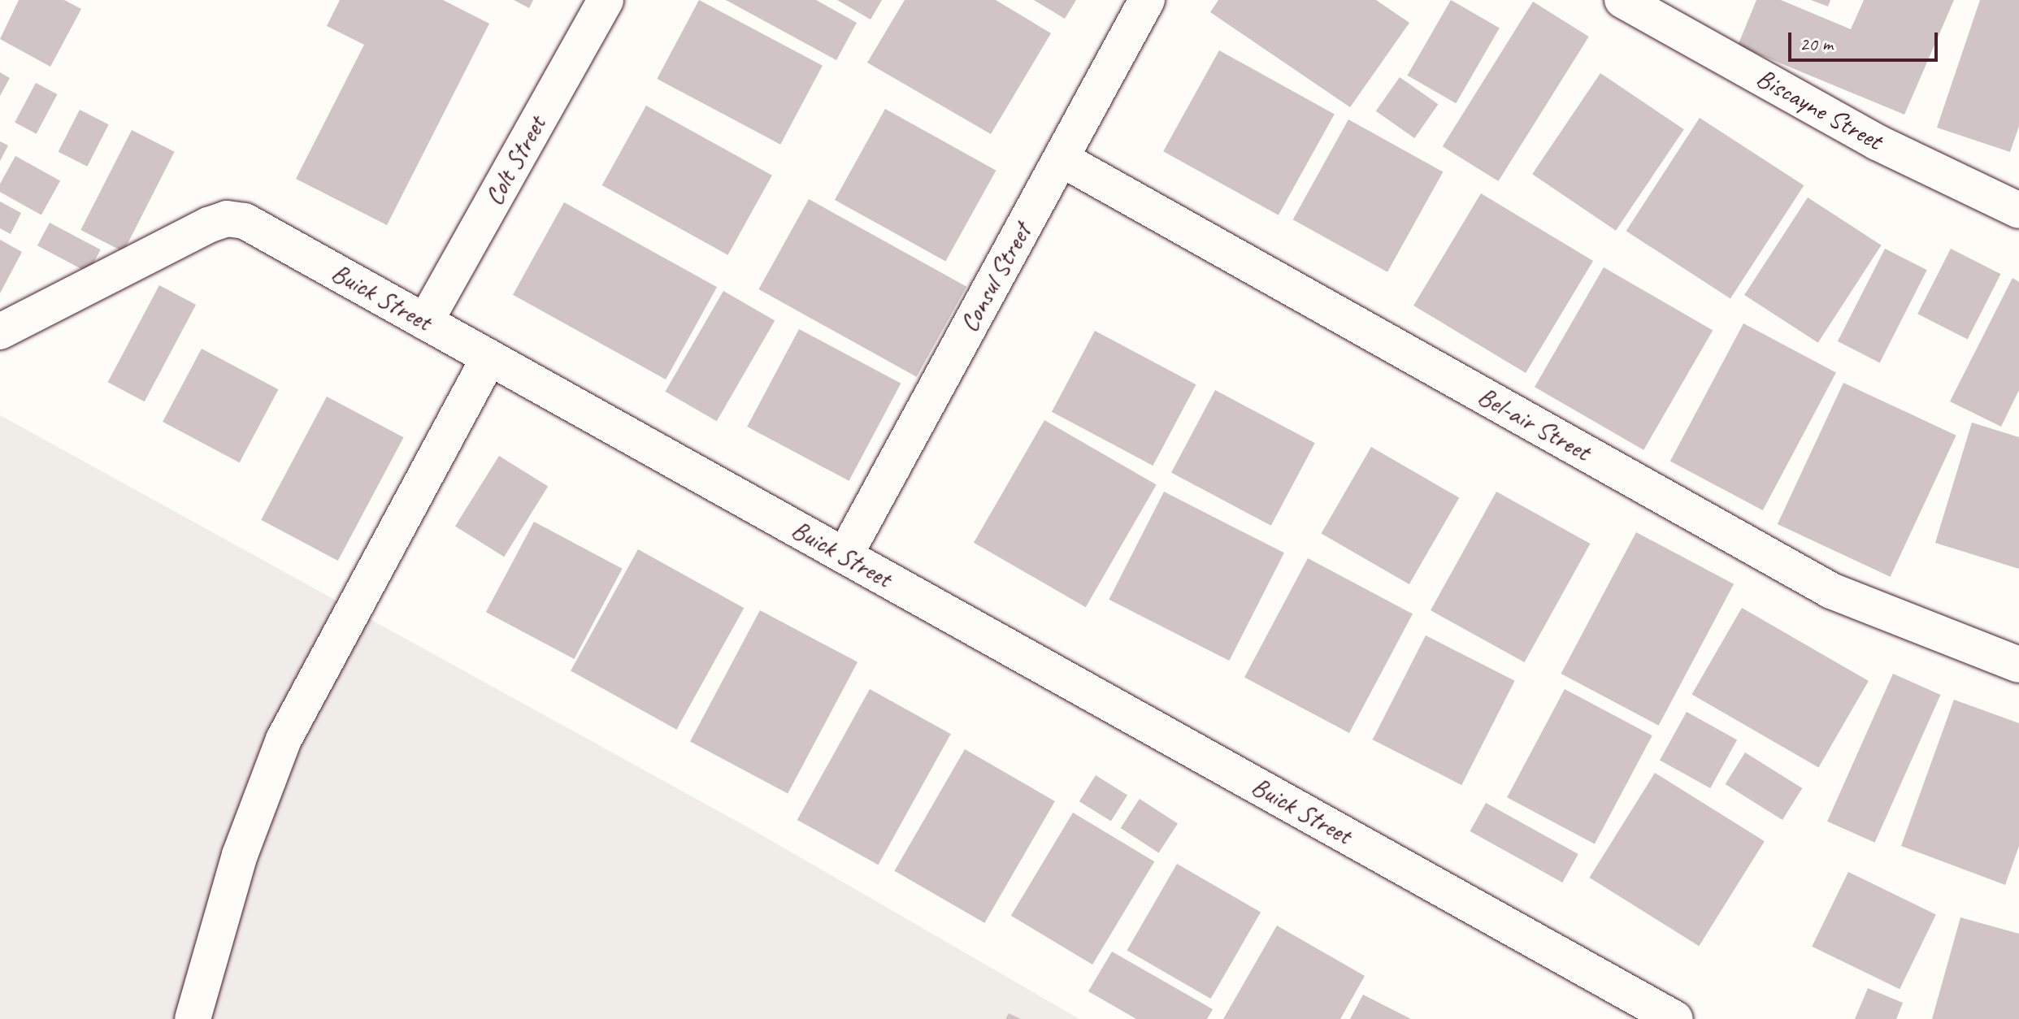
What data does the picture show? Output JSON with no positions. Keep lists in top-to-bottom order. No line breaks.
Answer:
{"streets":{"street":["Biscayne Street","Colt Street","Consul Street","Buick Street","Bel-air Street"]},"crossings":[["Colt Street","Buick Street"],["Consul Street","Buick Street"],["Consul Street","Bel-air Street"]],"scale_bar":"20 m"}
